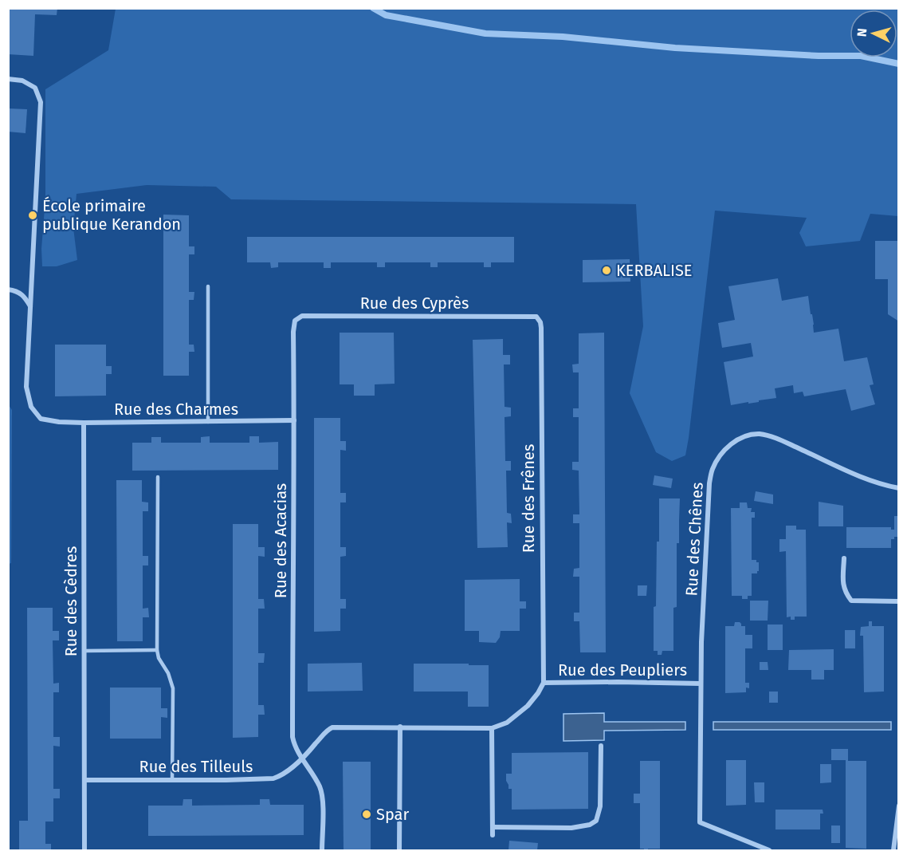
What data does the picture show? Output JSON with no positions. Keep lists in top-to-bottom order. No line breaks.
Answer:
{"streets":{"street":["Rue des Cyprès","Rue des Charmes","Rue des Frênes","Rue des Chênes","Rue des Acacias","Rue des Cèdres","Rue des Peupliers","Rue des Tilleuls"]},"crossings":[["Rue des Cyprès","Rue des Frênes"],["Rue des Cyprès","Rue des Acacias"],["Rue des Charmes","Rue des Acacias"],["Rue des Charmes","Rue des Cèdres"],["Rue des Frênes","Rue des Peupliers"],["Rue des Chênes","Rue des Peupliers"],["Rue des Acacias","Rue des Tilleuls"],["Rue des Cèdres","Rue des Tilleuls"]],"places":["École primaire publique Kerandon","KERBALISE","Spar"],"north":"left"}
